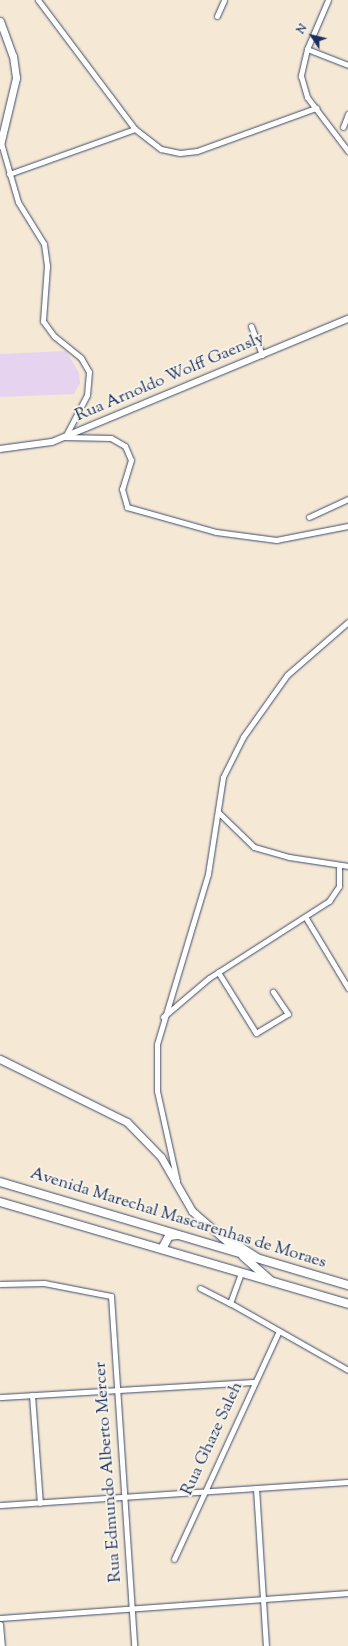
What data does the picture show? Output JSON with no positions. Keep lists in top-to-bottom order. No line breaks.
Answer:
{"streets":{"highway":["Avenida Marechal Mascarenhas de Moraes"],"street":["Rua Arnoldo Wolff Gaensly","Rua Ghaze Saleh","Rua Edmundo Alberto Mercer"]},"north":"top left"}
